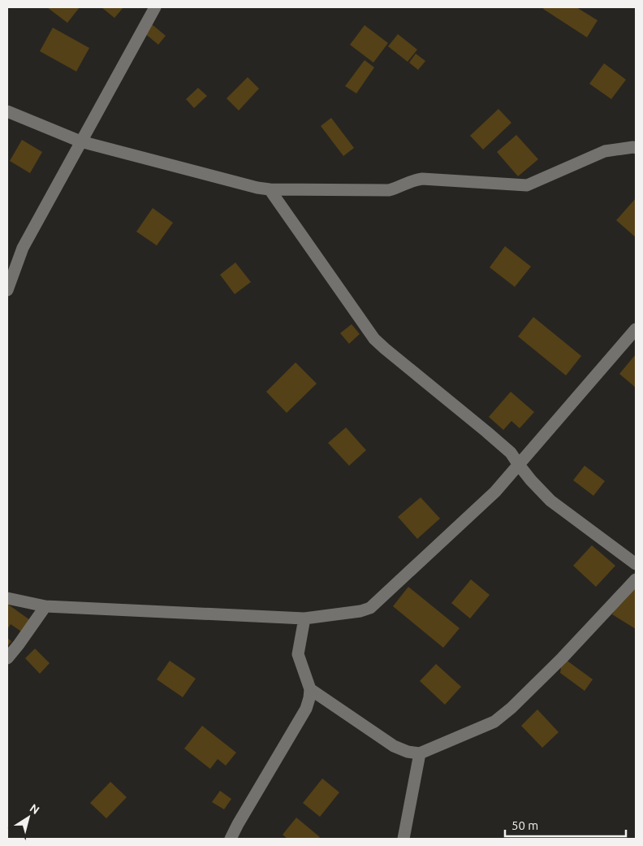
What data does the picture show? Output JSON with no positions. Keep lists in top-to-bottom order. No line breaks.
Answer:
{"scale_bar":"50 m","north":"top right"}
